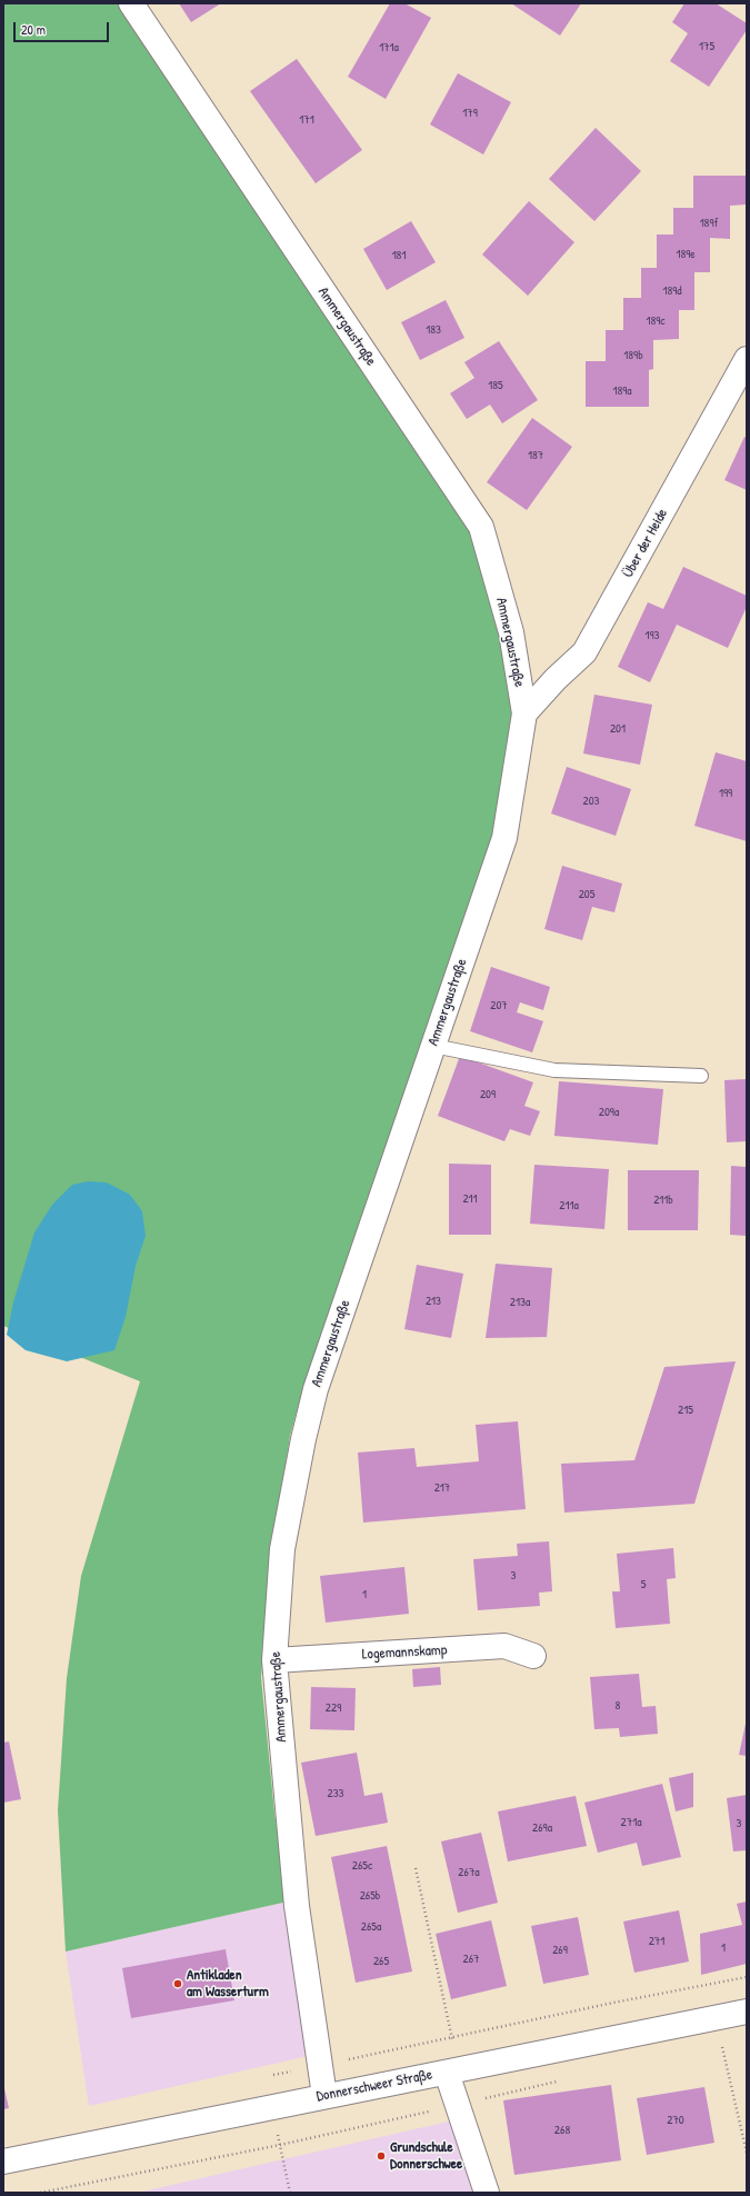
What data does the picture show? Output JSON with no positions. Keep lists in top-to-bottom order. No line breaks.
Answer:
{"streets":{"street":["Ammergaustraße","Über der Heide","Logemannskamp","Donnerschweer Straße"]},"crossings":[["Ammergaustraße","Über der Heide"],["Ammergaustraße","Logemannskamp"],["Ammergaustraße","Donnerschweer Straße"]],"places":["Antikladen am Wasserturm","Grundschule Donnerschwee"],"house_numbers":["175","171a","179","171","189f","189e","181","189d","189c","183","189b","185","189a","187","193","201","199","203","205","207","209","209a","211","211b","211a","213","213a","215","217","3","5","1","8","229","233","271a","3","269a","265c","267a","265b","265a","271","1","269","267","265","270","268"],"scale_bar":"20 m"}
